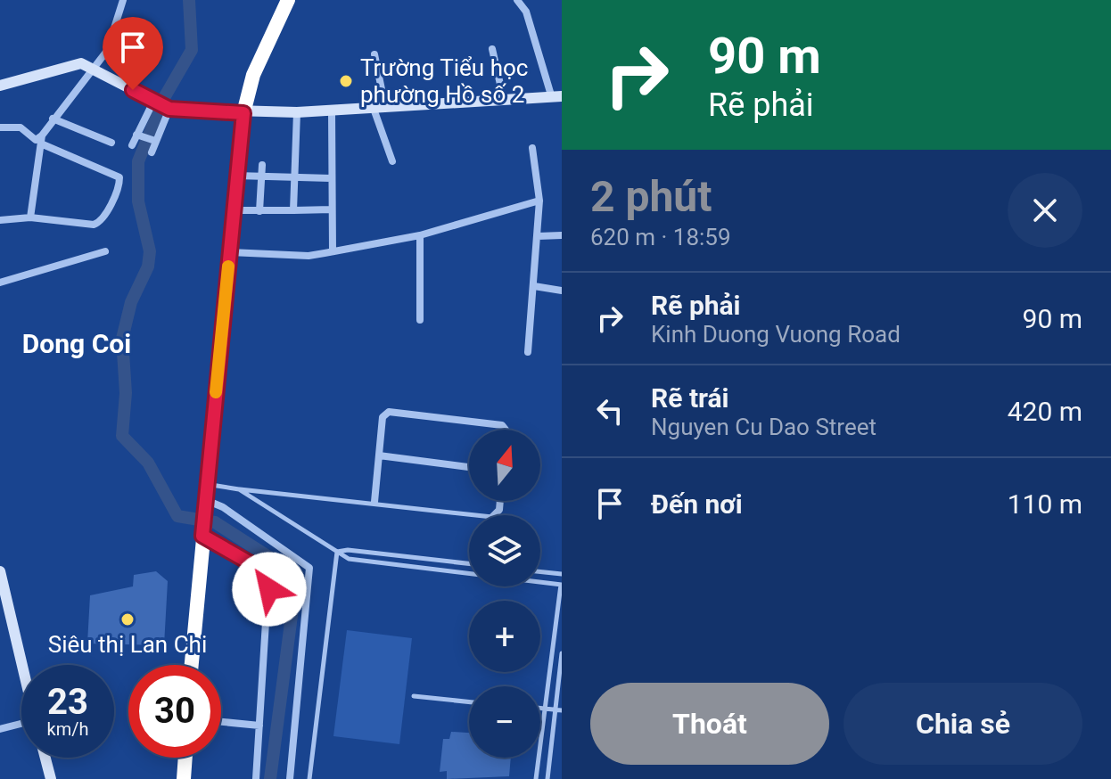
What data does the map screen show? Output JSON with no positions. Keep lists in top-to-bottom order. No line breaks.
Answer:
{"districts":["Dong Coi"],"places":["Trường Tiểu học phường Hồ số 2","Siêu thị Lan Chi"],"north":"top","page":{"turn":["90 m","Rẽ phải"],"heading":["2 phút","620 m · 18:59"],"list":[{"name":"Rẽ phải","note":"Kinh Duong Vuong Road","value":"90 m"},{"name":"Rẽ trái","note":"Nguyen Cu Dao Street","value":"420 m"},{"name":"Đến nơi","value":"110 m"}],"map_buttons":["+","−"],"speed":"23 km/h","limit":"30","buttons":["Thoát","Chia sẻ"]}}
